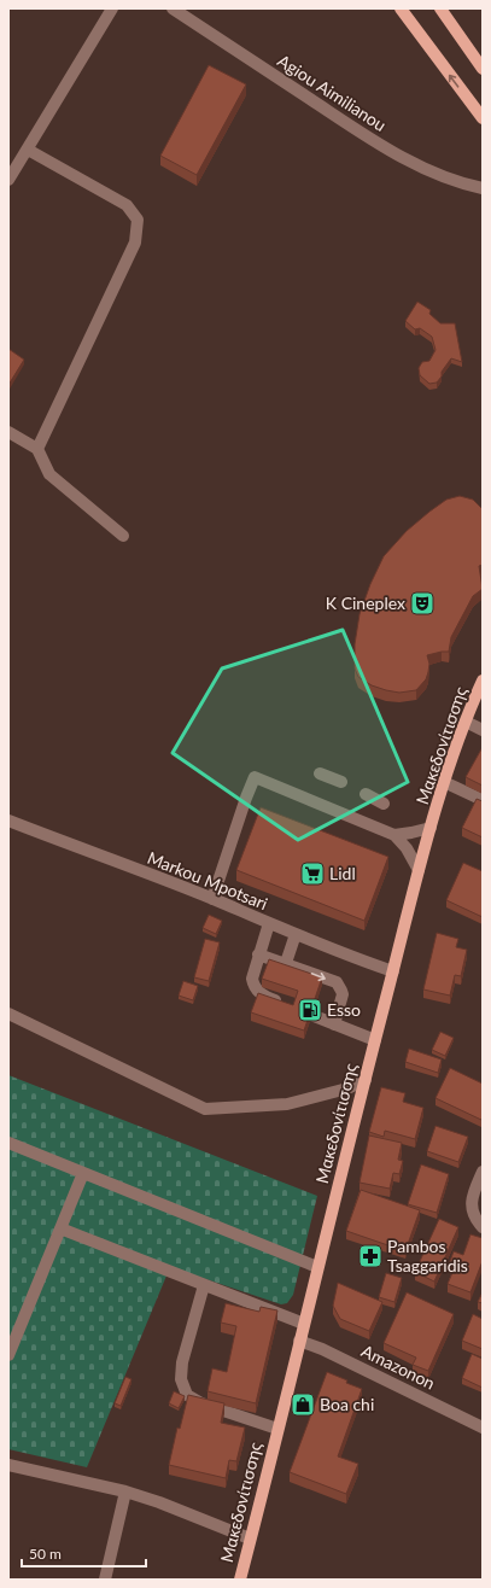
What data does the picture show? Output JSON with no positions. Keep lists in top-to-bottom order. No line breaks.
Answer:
{"streets":{"main road":["Μακεδονίτισσης"],"street":["Agiou Aimilianou","Markou Mpotsari","Amazonon"]},"crossings":[["Μακεδονίτισσης","Markou Mpotsari"],["Μακεδονίτισσης","Amazonon"]],"places":{"theatre":["K Cineplex"],"supermarket":["Lidl"],"fuel station":["Esso"],"pharmacy":["Pambos Tsaggaridis"],"shop":["Boa chi"]},"scale_bar":"50 m"}
